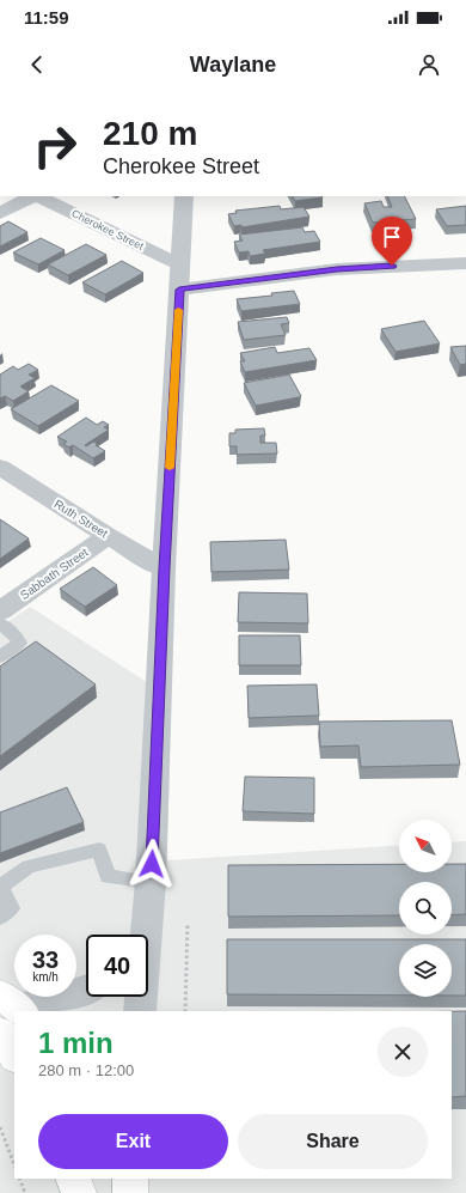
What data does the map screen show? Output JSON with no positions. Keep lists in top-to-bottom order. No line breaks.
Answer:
{"streets":{"street":["Cherokee Street","Ruth Street","Sabbath Street"]},"crossings":[["Ruth Street","Sabbath Street"]],"north":"top left","page":{"status":"11:59","header":"Waylane","turn":["210 m","Cherokee Street"],"speed":"33 km/h","limit":"40","heading":["1 min","280 m · 12:00"],"buttons":["Exit","Share"]}}
